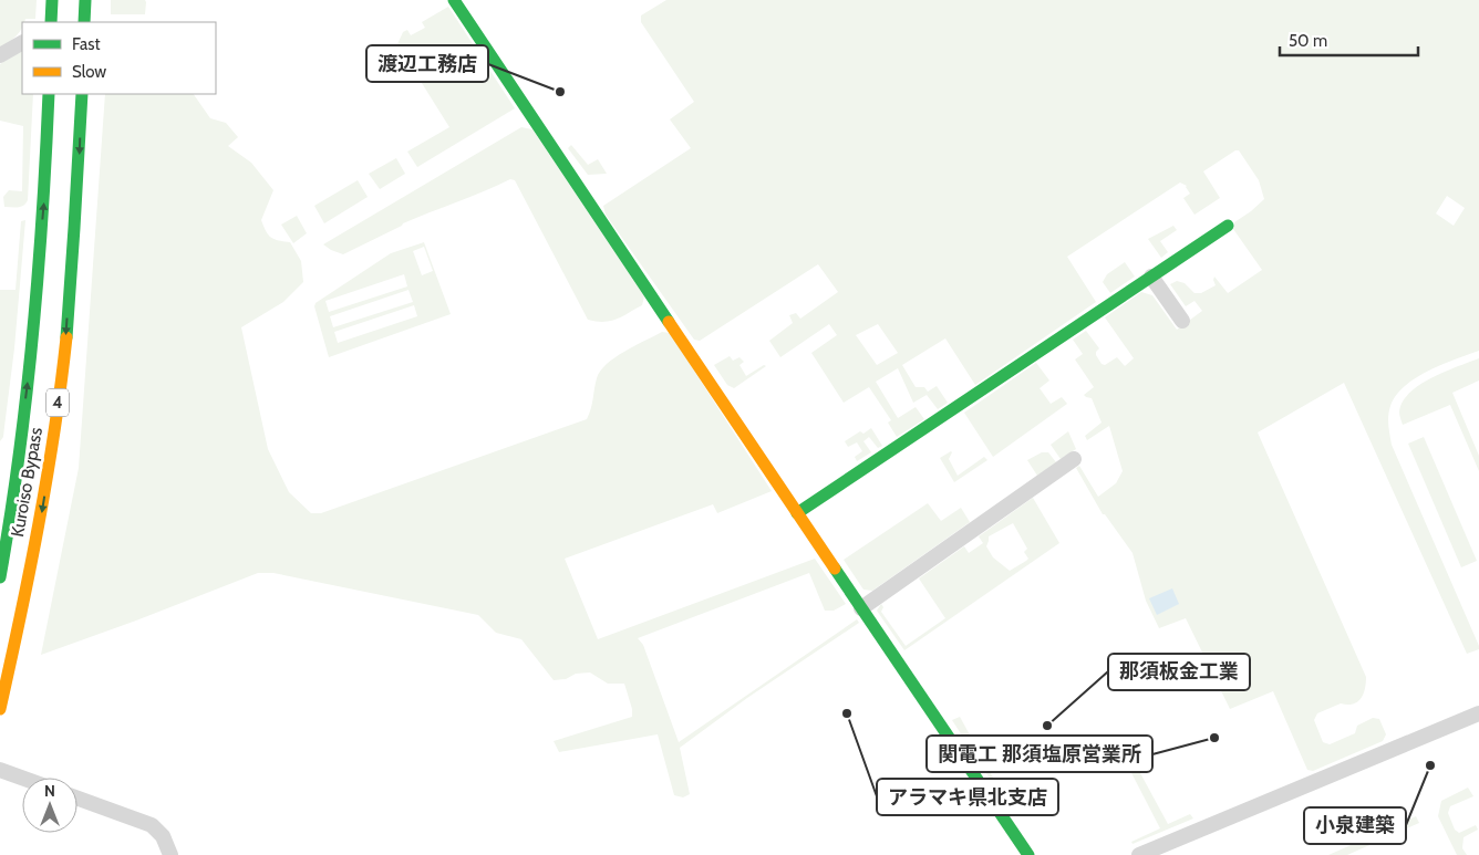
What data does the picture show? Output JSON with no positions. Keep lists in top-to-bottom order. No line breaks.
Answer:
{"streets":{"main road":["4","Kuroiso Bypass"]},"places":["渡辺工務店","アラマキ県北支店","那須板金工業","関電工 那須塩原営業所","小泉建築"],"legend":["Fast","Slow"],"scale_bar":"50 m","north":"top"}
